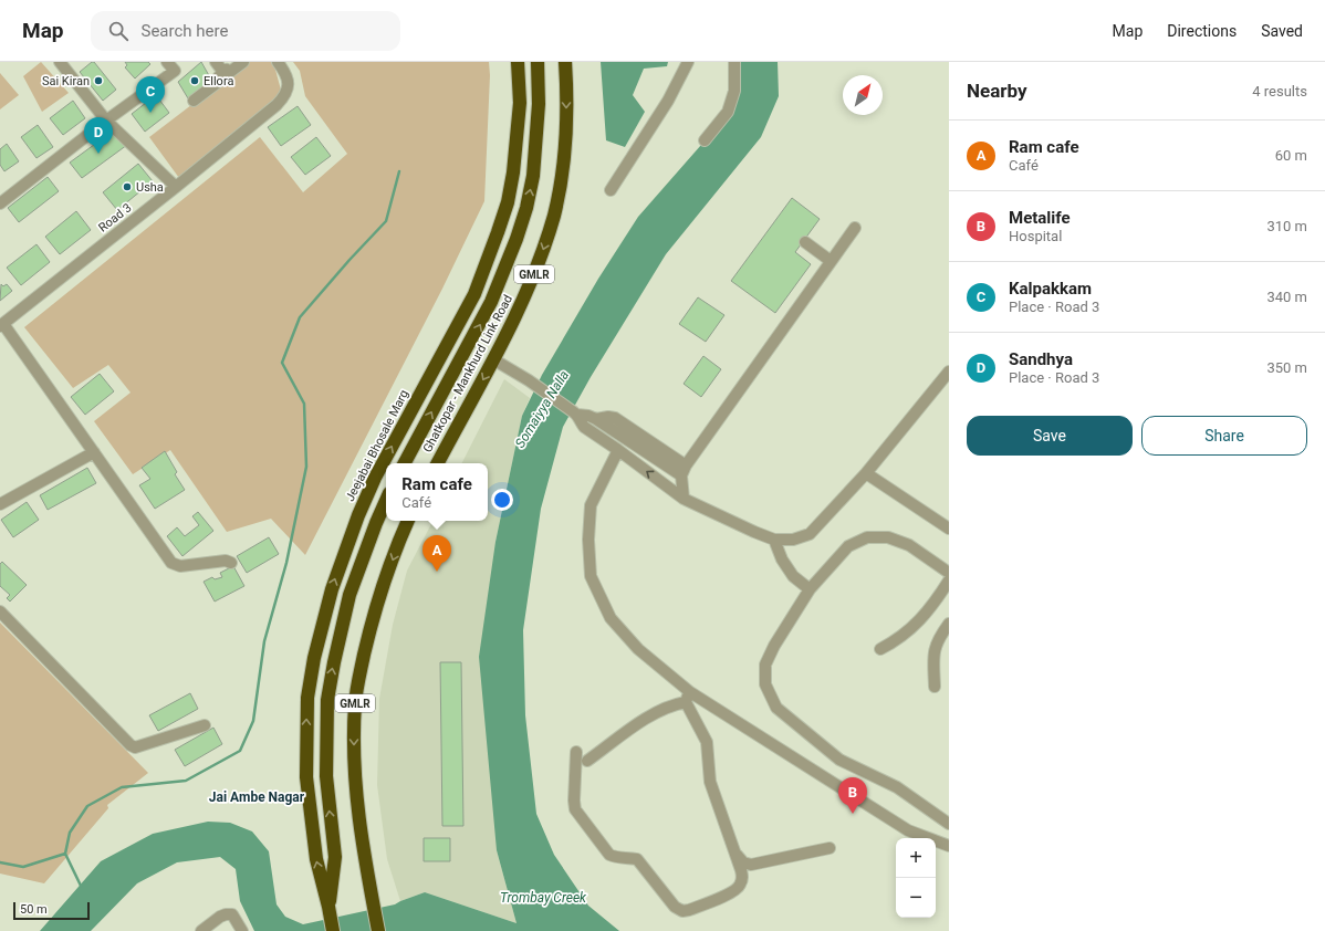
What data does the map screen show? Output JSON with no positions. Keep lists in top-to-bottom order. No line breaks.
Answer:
{"streets":{"highway":["GMLR","Ghatkopar - Mankhurd Link Road","Jeejabai Bhosale Marg"],"street":["Road 3"]},"districts":["Jai Ambe Nagar"],"water":["Somaiyya Nalla","Trombay Creek"],"places":["Sai Kiran","Ellora","Usha"],"scale_bar":"50 m","north":"top right","page":{"header":"Map","search":"Search here","nav":["Map","Directions","Saved"],"heading":["Nearby","4 results"],"pins":["C","D","A","B"],"list":[{"mark":"A","name":"Ram cafe","note":"Café","value":"60 m"},{"mark":"B","name":"Metalife","note":"Hospital","value":"310 m"},{"mark":"C","name":"Kalpakkam","note":"Place · Road 3","value":"340 m"},{"mark":"D","name":"Sandhya","note":"Place · Road 3","value":"350 m"}],"buttons":["Save","Share"],"popup":["Ram cafe","Café"],"map_buttons":["+","−"],"scale":"50 m"}}
